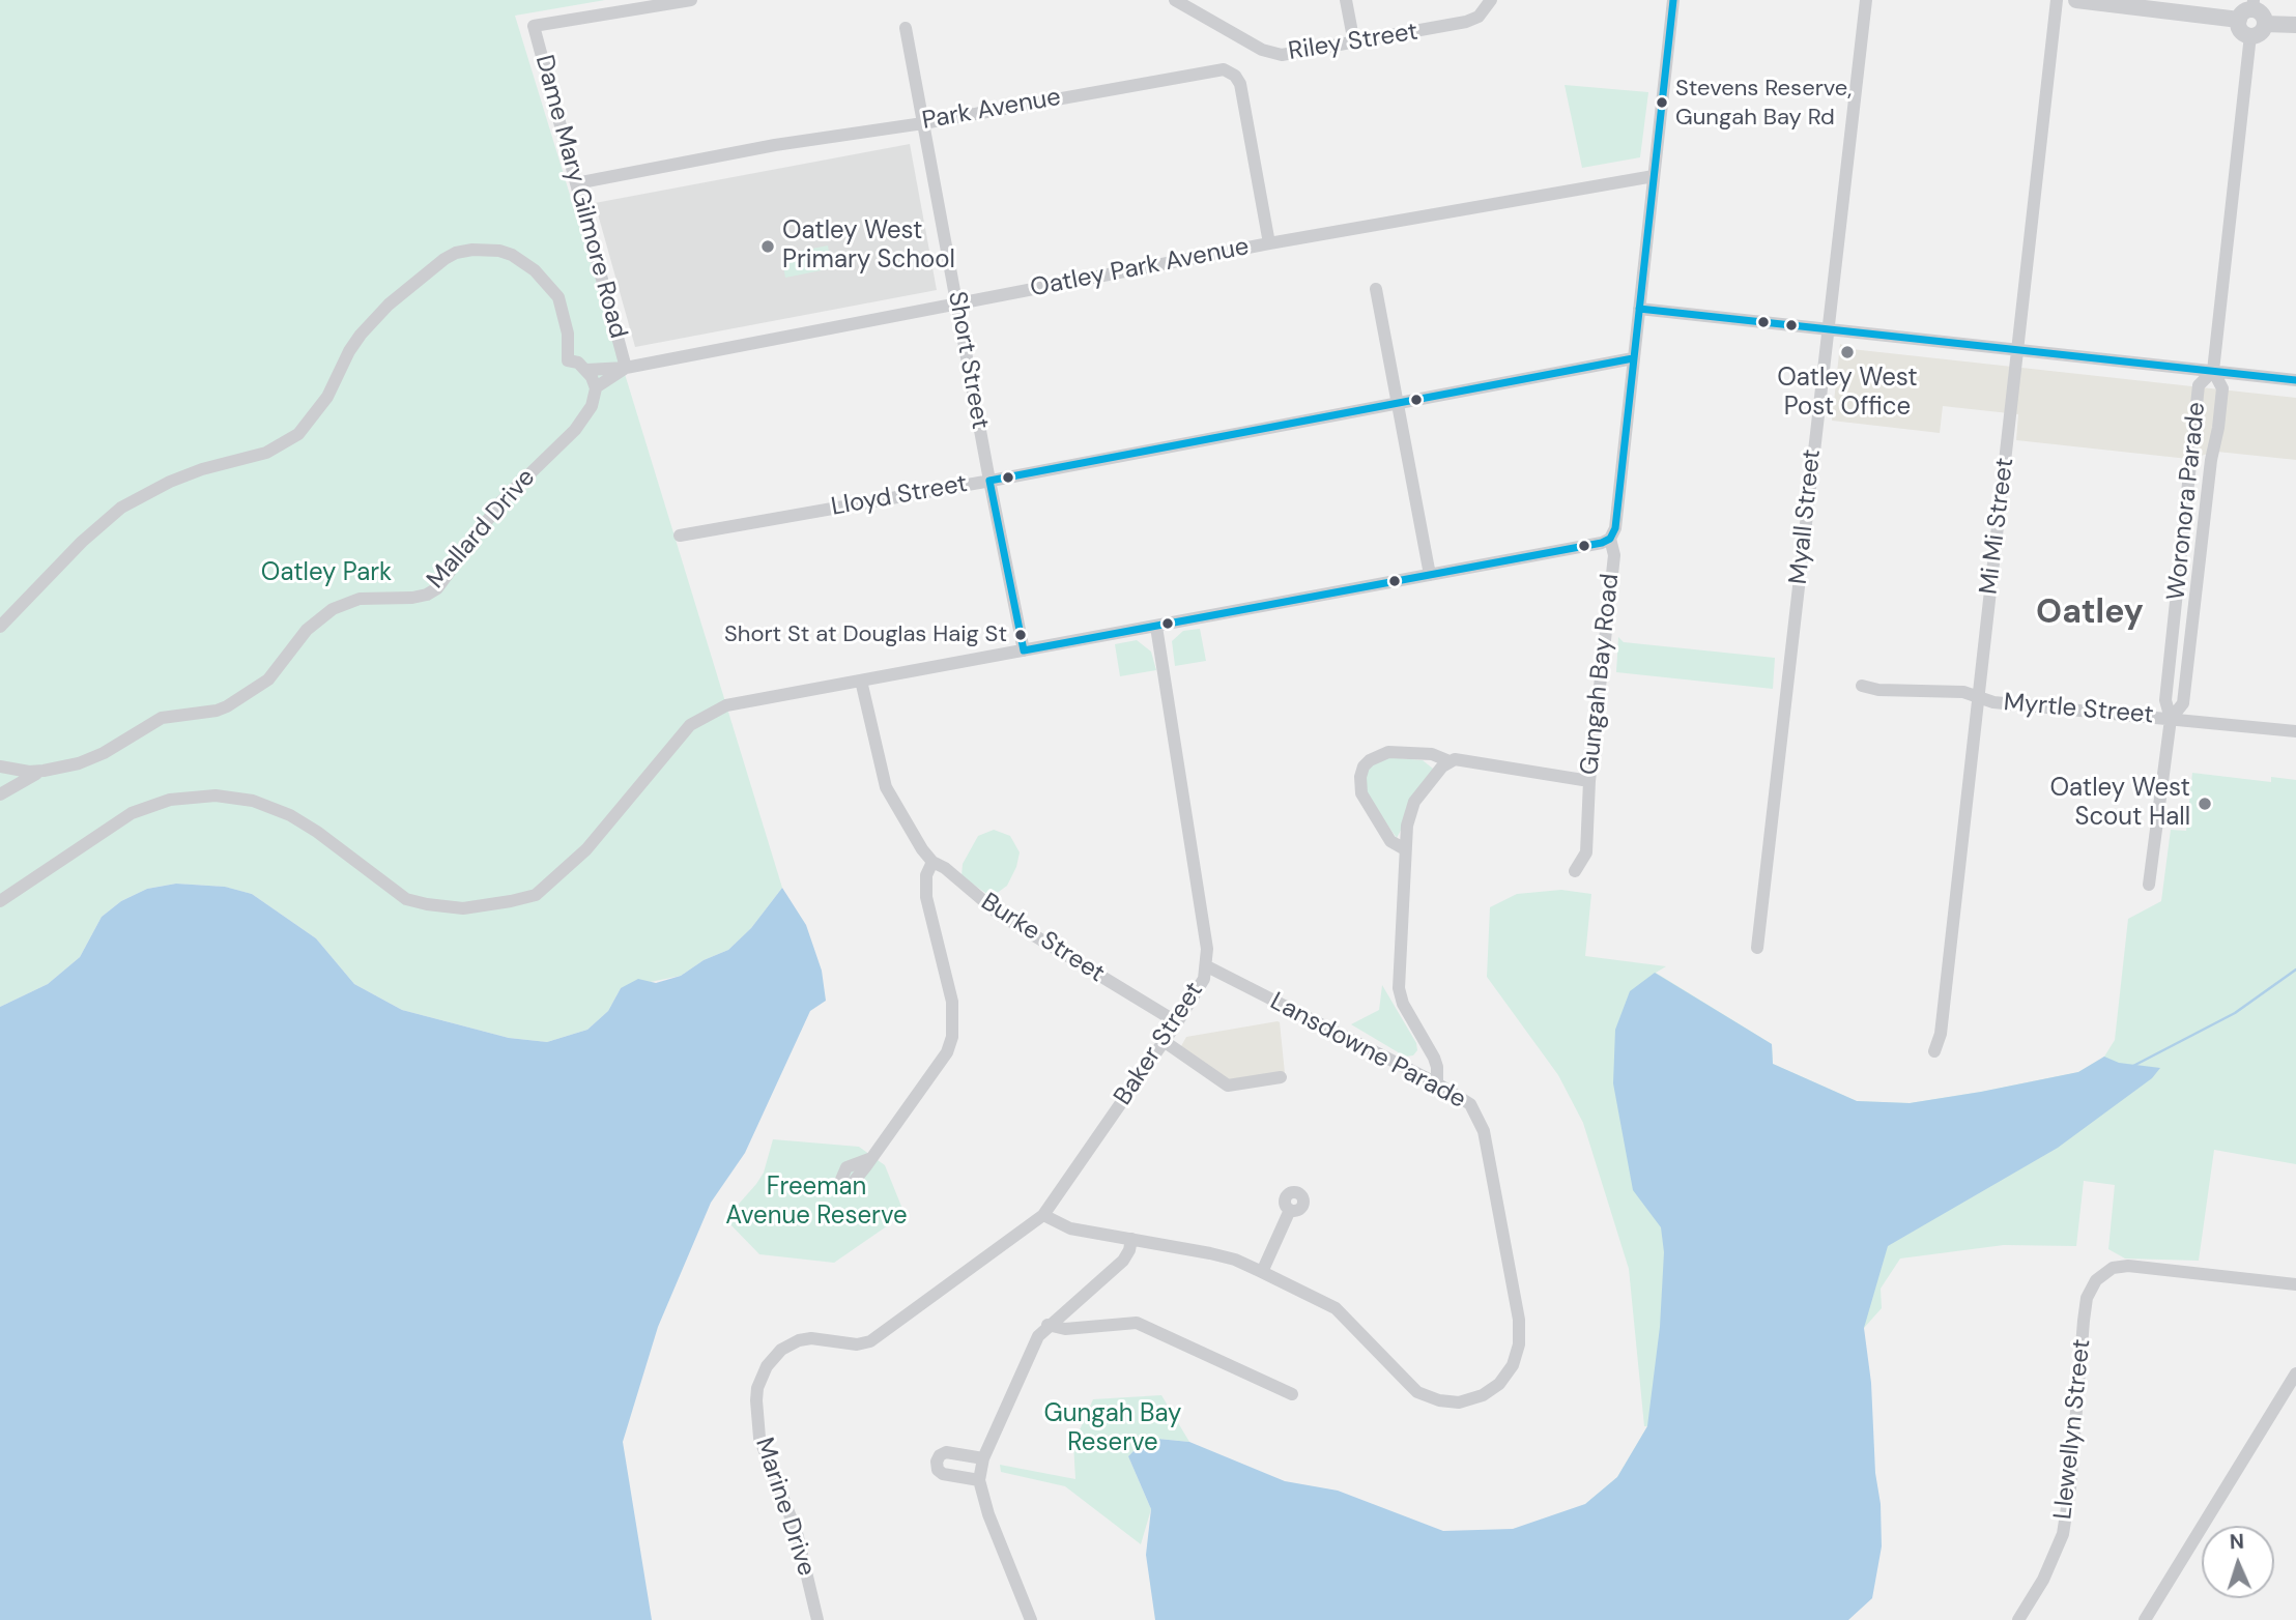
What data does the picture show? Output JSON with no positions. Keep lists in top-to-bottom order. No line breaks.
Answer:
{"streets":{"street":["Riley Street","Park Avenue","Dame Mary Gilmore Road","Oatley Park Avenue","Short Street","Lloyd Street","Woronora Parade","Myall Street","Mi Mi Street","Mallard Drive","Gungah Bay Road","Myrtle Street","Burke Street","Baker Street","Lansdowne Parade","Llewellyn Street","Marine Drive"]},"crossings":[["Park Avenue","Dame Mary Gilmore Road"],["Park Avenue","Oatley Park Avenue"],["Park Avenue","Short Street"],["Dame Mary Gilmore Road","Oatley Park Avenue"],["Oatley Park Avenue","Short Street"],["Oatley Park Avenue","Gungah Bay Road"],["Short Street","Lloyd Street"],["Lloyd Street","Gungah Bay Road"],["Woronora Parade","Myrtle Street"],["Mi Mi Street","Myrtle Street"],["Burke Street","Baker Street"],["Baker Street","Lansdowne Parade"],["Baker Street","Marine Drive"]],"districts":["Oatley"],"parks":["Oatley Park","Freeman Avenue Reserve","Gungah Bay Reserve"],"places":["Stevens Reserve, Gungah Bay Rd","Oatley West Primary School","Oatley West Post Office","Short St at Douglas Haig St","Oatley West Scout Hall"],"north":"top"}
